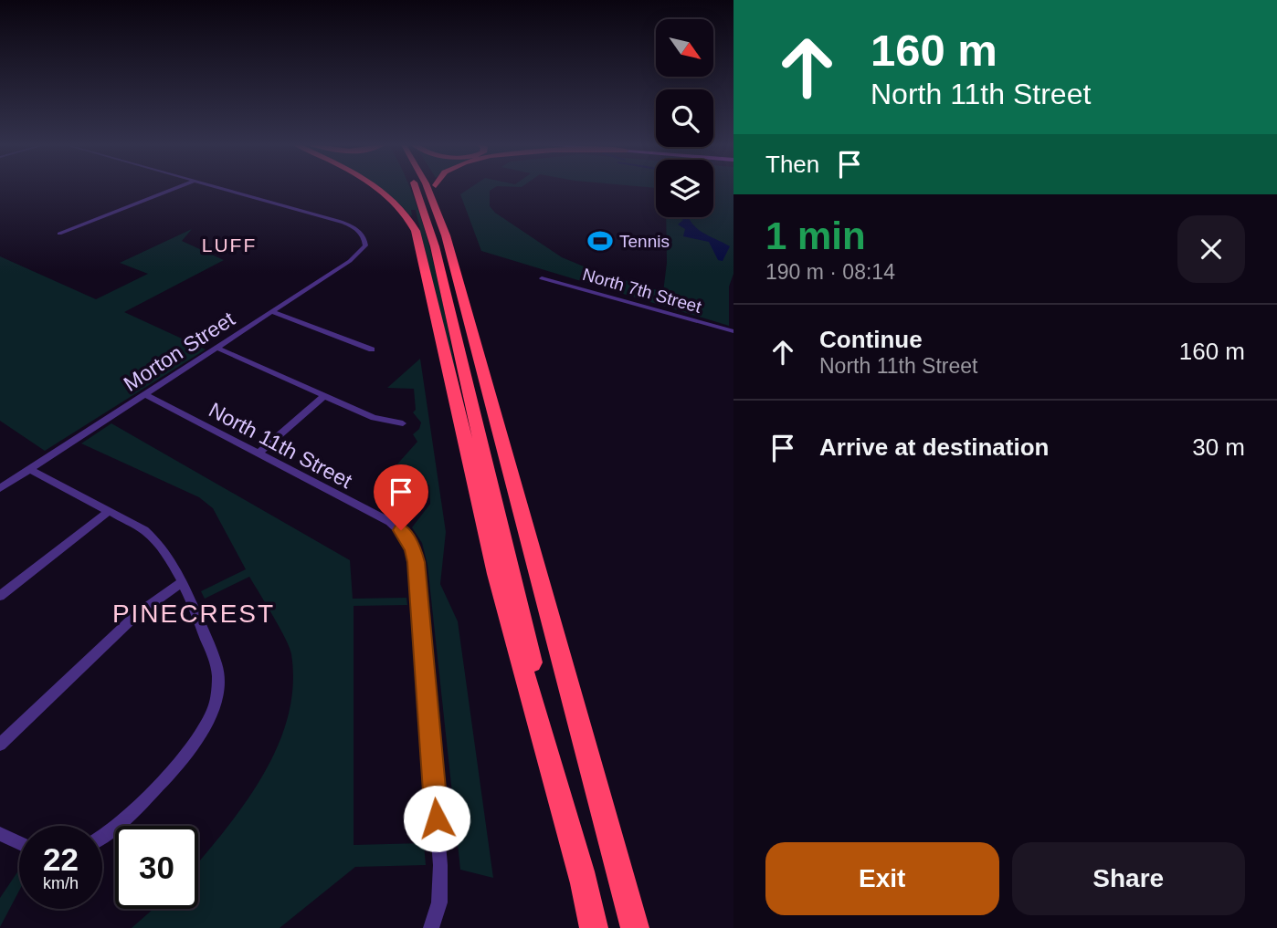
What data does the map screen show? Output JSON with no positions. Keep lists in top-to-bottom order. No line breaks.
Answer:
{"streets":{"street":["North 7th Street","Morton Street","North 11th Street"]},"crossings":[["Morton Street","North 11th Street"]],"districts":["LUFF","PINECREST"],"places":{"sports":["Tennis"]},"north":"bottom right","page":{"turn":["160 m","North 11th Street"],"then":"Then","heading":["1 min","190 m · 08:14"],"list":[{"name":"Continue","note":"North 11th Street","value":"160 m"},{"name":"Arrive at destination","value":"30 m"}],"speed":"22 km/h","limit":"30","buttons":["Exit","Share"]}}
